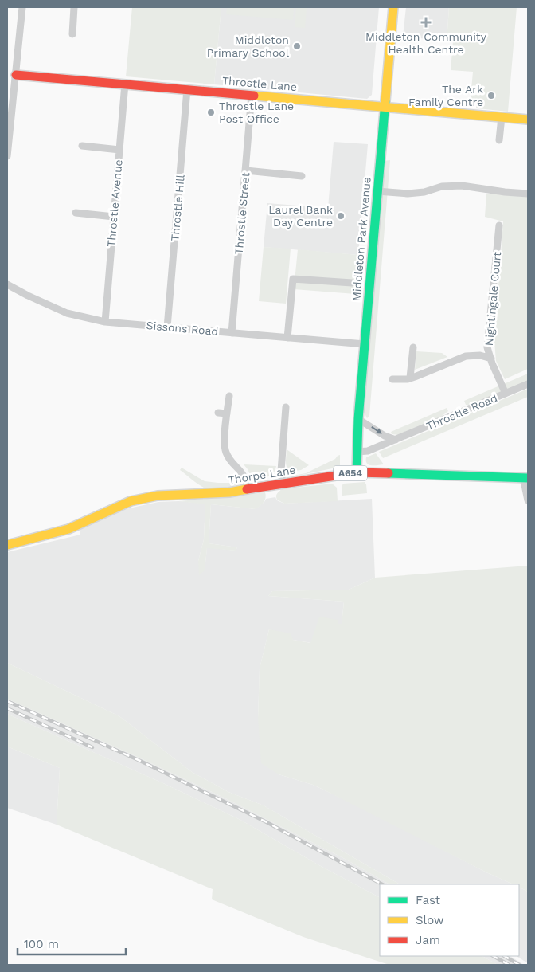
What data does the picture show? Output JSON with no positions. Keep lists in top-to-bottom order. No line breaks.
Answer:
{"streets":{"street":["Throstle Lane","Throstle Avenue","Throstle Hill","Throstle Street","Middleton Park Avenue","Nightingale Court","Sissons Road","Throstle Road","A654","Thorpe Lane"]},"crossings":[["Throstle Lane","Throstle Avenue"],["Throstle Lane","Throstle Hill"],["Throstle Lane","Throstle Street"],["Throstle Lane","Middleton Park Avenue"],["Throstle Avenue","Sissons Road"],["Throstle Hill","Sissons Road"],["Throstle Street","Sissons Road"],["Middleton Park Avenue","Sissons Road"],["Middleton Park Avenue","Throstle Road"],["Middleton Park Avenue","Thorpe Lane"],["Nightingale Court","Throstle Road"]],"places":{"health":["Middleton Community Health Centre"],"other":["Middleton Primary School","The Ark Family Centre","Throstle Lane Post Office","Laurel Bank Day Centre"]},"legend":["Fast","Slow","Jam"],"scale_bar":"100 m"}
